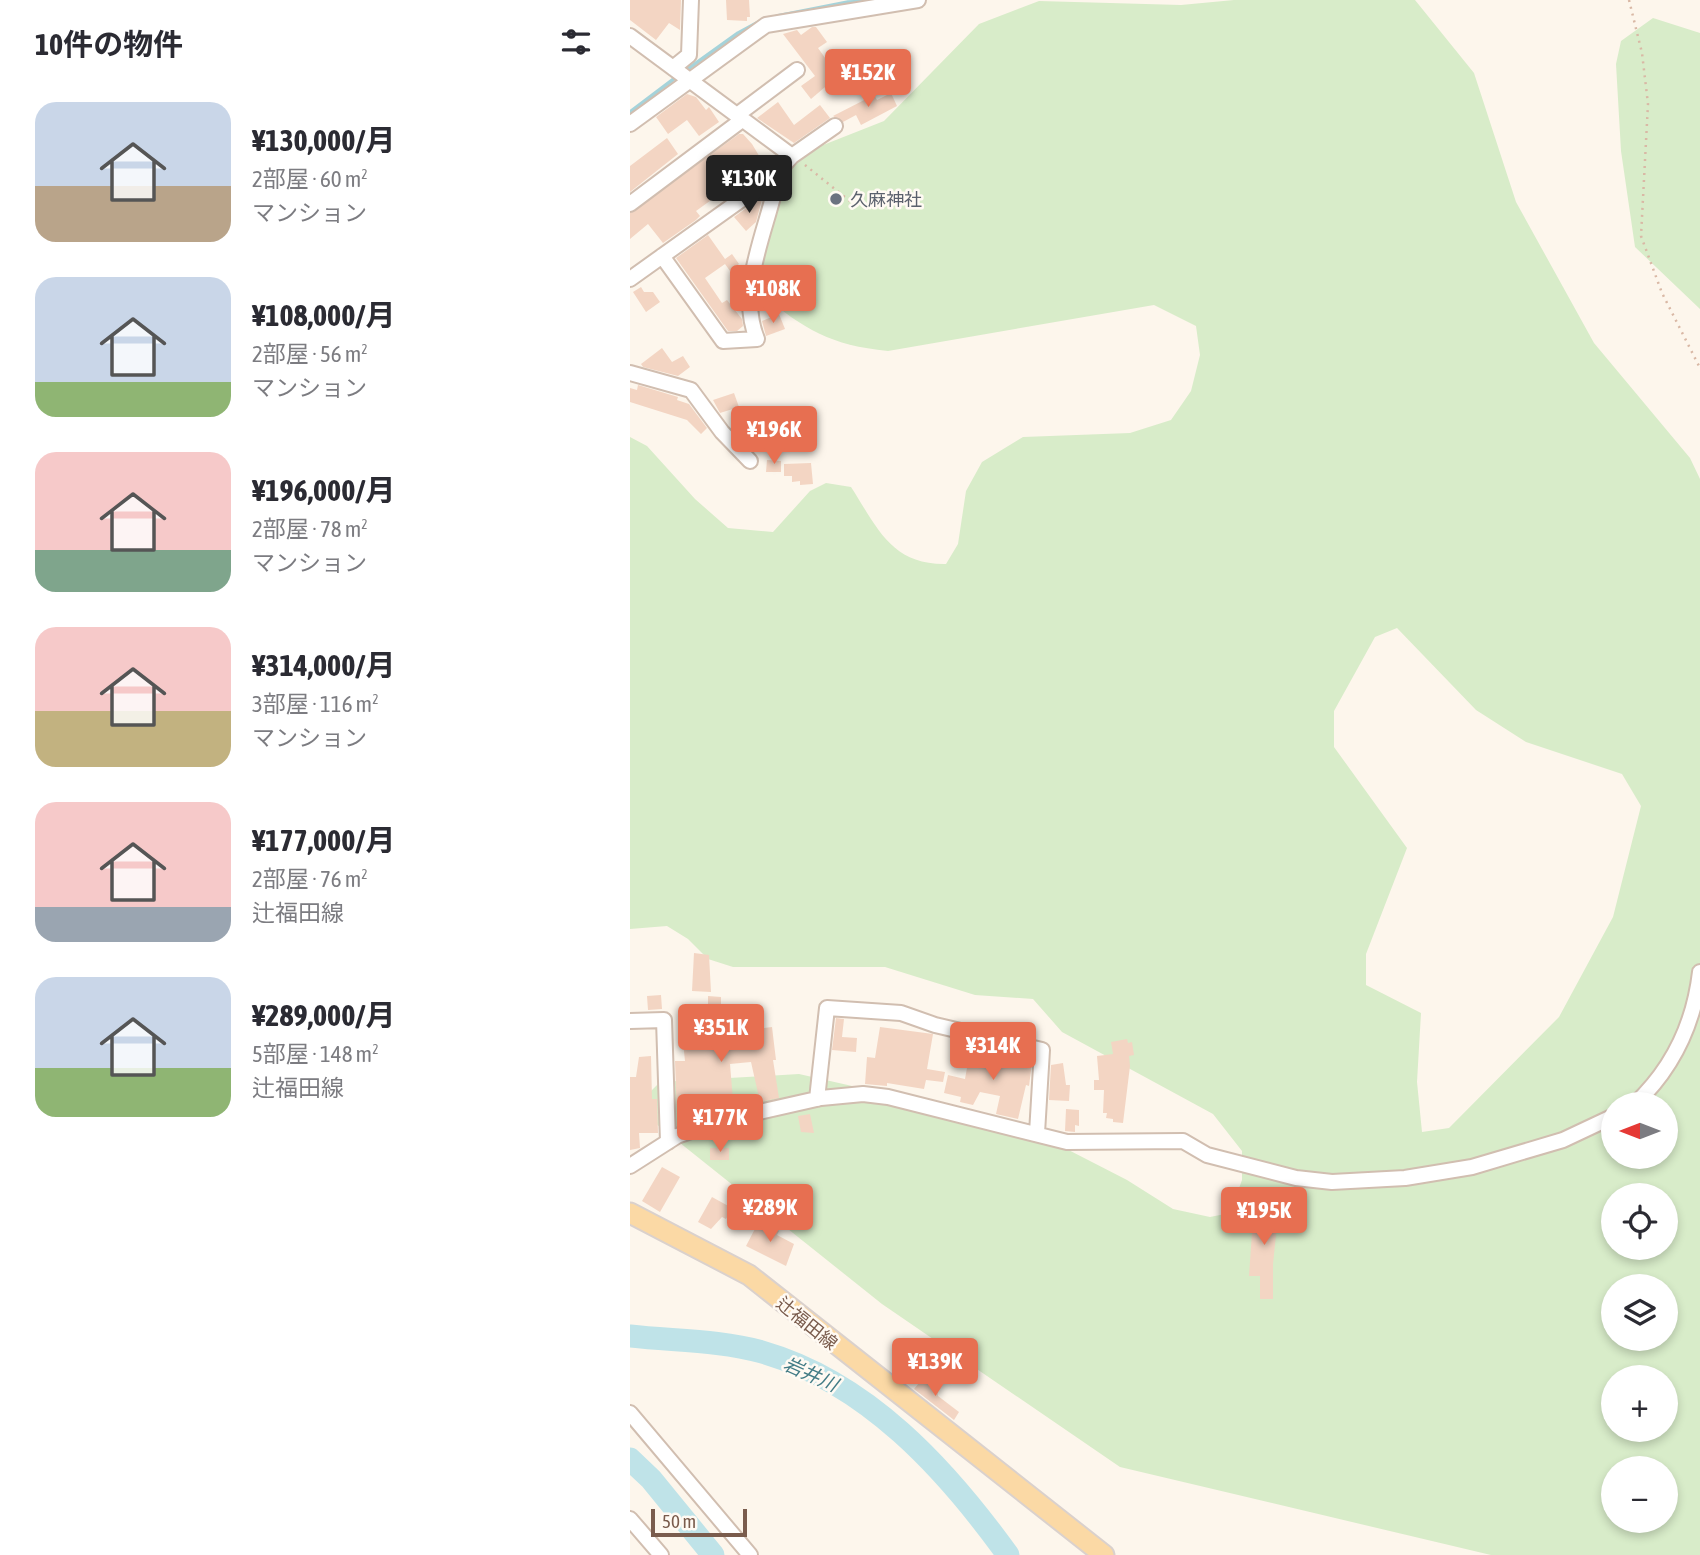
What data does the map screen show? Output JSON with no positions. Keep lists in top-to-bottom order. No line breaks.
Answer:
{"streets":{"main road":["辻福田線"]},"water":["岩井川"],"places":["久麻神社"],"scale_bar":"50 m","north":"left","page":{"heading":"10件の物件","price":["¥152K","¥130K","¥108K","¥196K","¥351K","¥314K","¥177K","¥289K","¥195K","¥139K"],"list":[{"name":"¥130,000/月","note":"2部屋 · 60 m² · マンション"},{"name":"¥108,000/月","note":"2部屋 · 56 m² · マンション"},{"name":"¥196,000/月","note":"2部屋 · 78 m² · マンション"},{"name":"¥314,000/月","note":"3部屋 · 116 m² · マンション"},{"name":"¥177,000/月","note":"2部屋 · 76 m² · 辻福田線"},{"name":"¥289,000/月","note":"5部屋 · 148 m² · 辻福田線"}],"map_buttons":["+","−"],"scale":"50 m"}}
